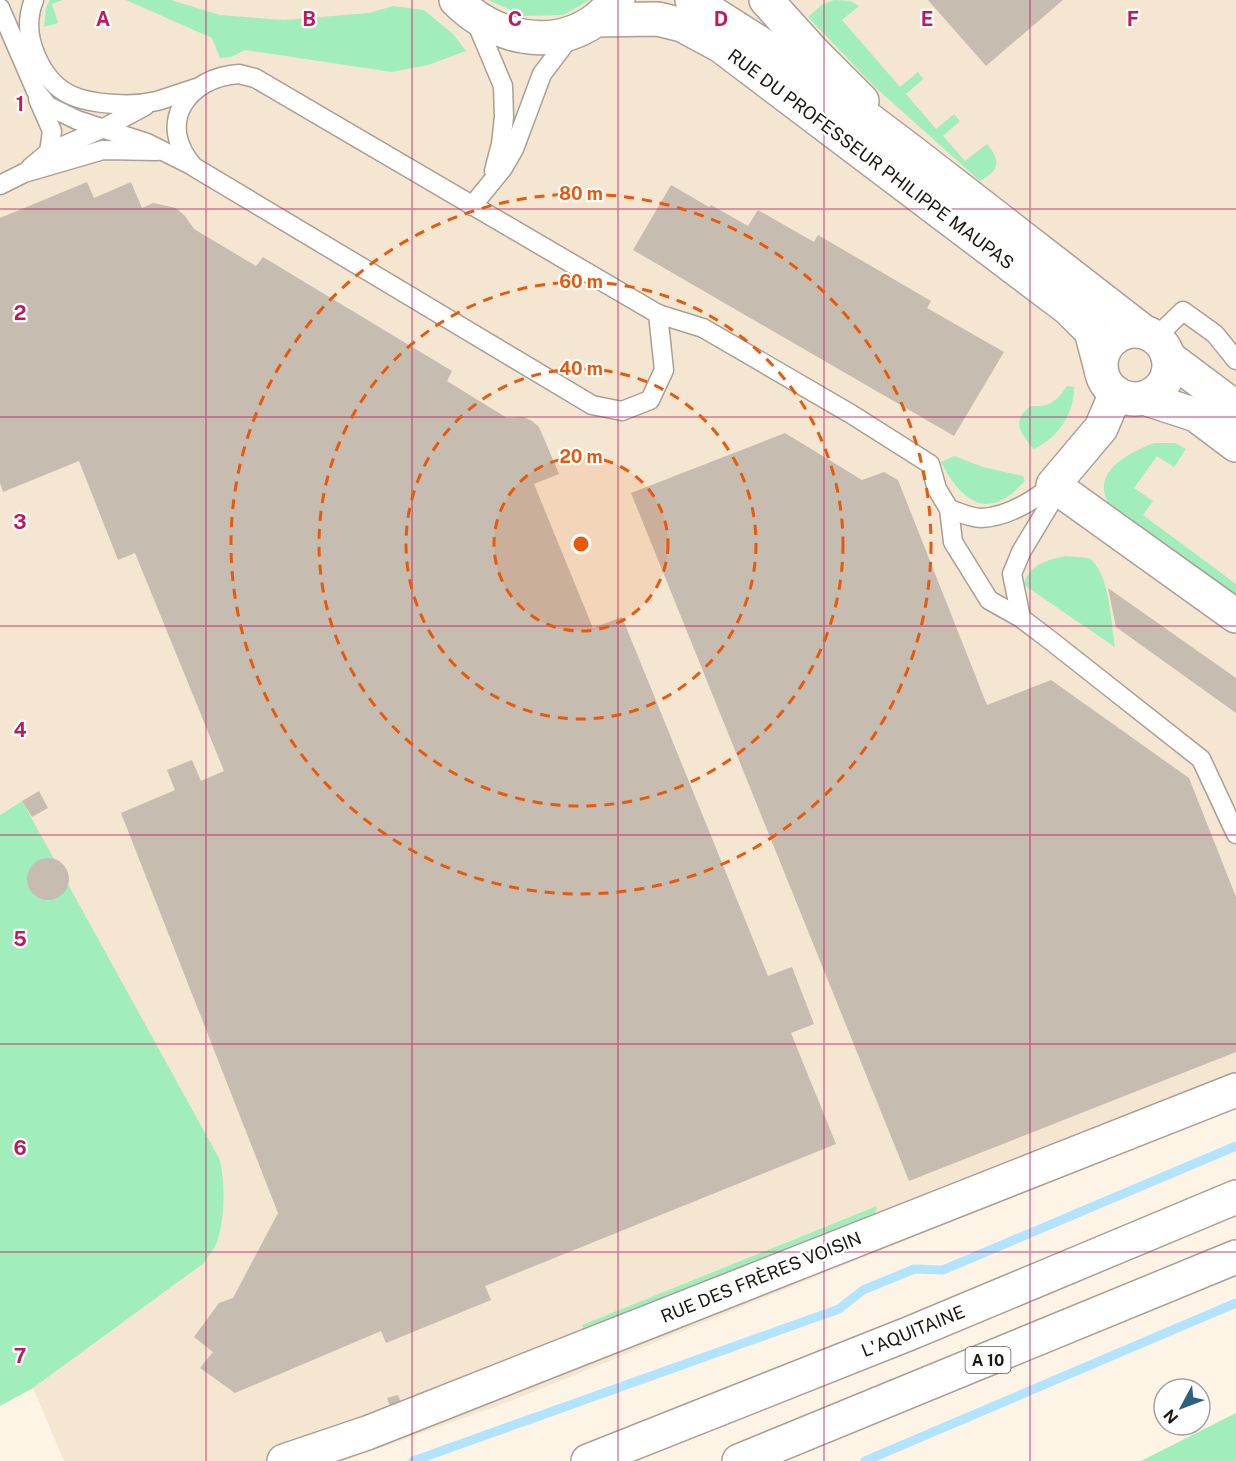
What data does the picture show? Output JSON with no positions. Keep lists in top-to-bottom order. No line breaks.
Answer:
{"streets":{"main road":["RUE DU PROFESSEUR PHILIPPE MAUPAS","RUE DES FRÈRES VOISIN","L'AQUITAINE","A 10"]},"north":"bottom left","grid":{"columns":["A","B","C","D","E","F"],"rows":["1","2","3","4","5","6","7"]},"rings":["80 m","60 m","40 m","20 m"]}
